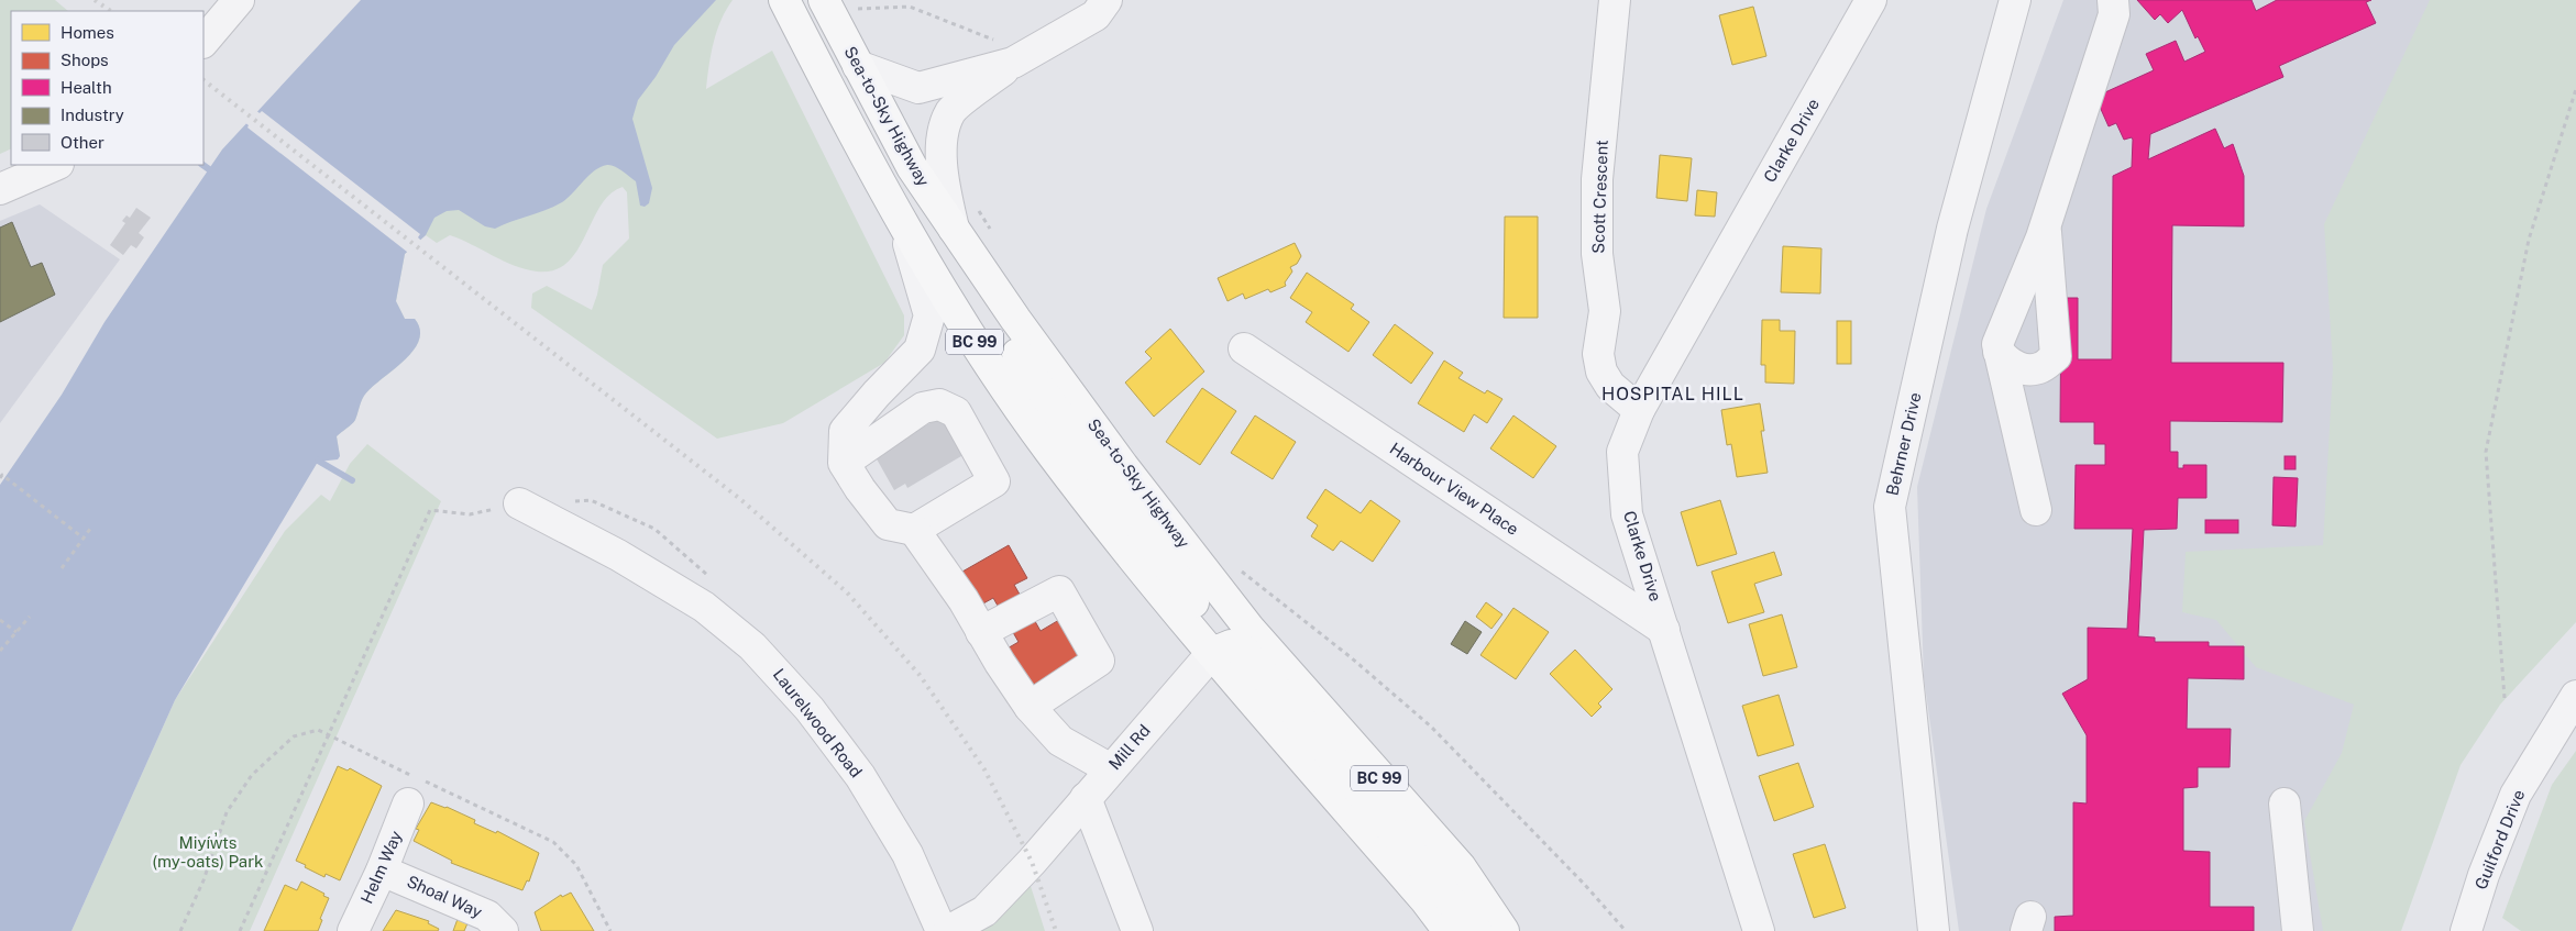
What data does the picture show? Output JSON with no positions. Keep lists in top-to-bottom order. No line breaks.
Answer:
{"streets":{"highway":["Sea-to-Sky Highway","BC 99"],"street":["Clarke Drive","Scott Crescent","Behrner Drive","Harbour View Place","Laurelwood Road","Mill Rd","Guilford Drive","Helm Way","Shoal Way"]},"crossings":[["Clarke Drive","Scott Crescent"],["Clarke Drive","Harbour View Place"],["BC 99","Mill Rd"],["Helm Way","Shoal Way"]],"districts":["HOSPITAL HILL"],"parks":["Miyíw̓ts (my-oats) Park"],"legend":["Homes","Shops","Health","Industry","Other"]}
